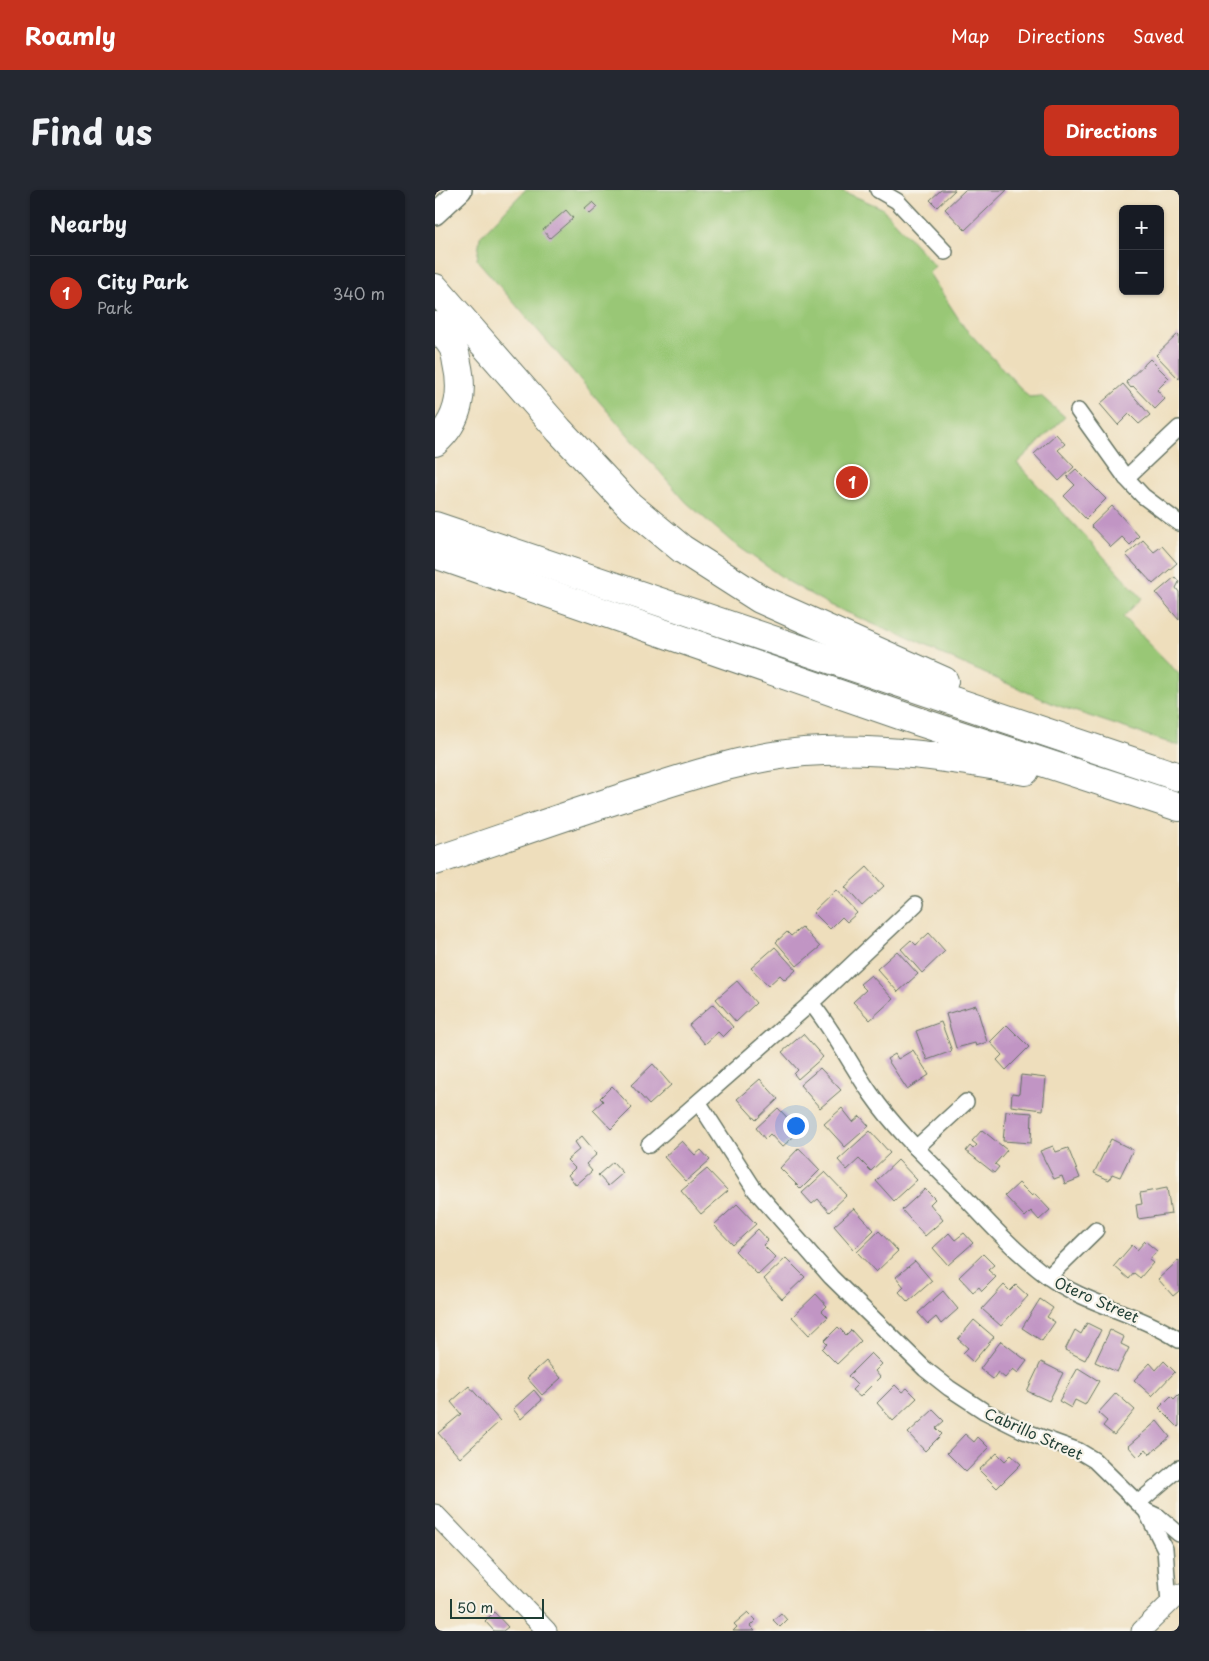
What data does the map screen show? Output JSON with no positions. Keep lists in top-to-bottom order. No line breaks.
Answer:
{"streets":{"street":["Otero Street","Cabrillo Street"]},"scale_bar":"50 m","page":{"header":"Roamly","nav":["Map","Directions","Saved"],"title":"Find us","buttons":"Directions","heading":"Nearby","map_buttons":["+","−"],"list":[{"mark":"1","name":"City Park","note":"Park","value":"340 m"}],"pins":"1","scale":"50 m"}}
